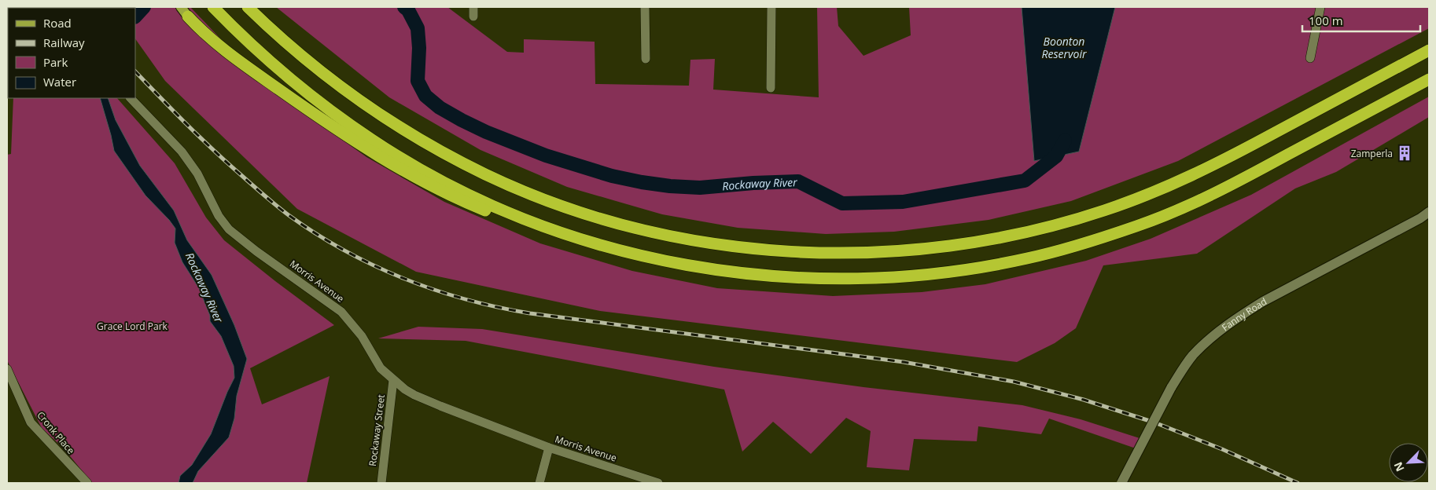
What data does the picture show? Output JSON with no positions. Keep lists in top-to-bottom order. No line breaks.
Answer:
{"streets":{"main road":["Fanny Road"],"street":["Morris Avenue","Rockaway Street","Cronk Place"]},"crossings":[["Morris Avenue","Rockaway Street"]],"water":["Boonton Reservoir","Rockaway River"],"parks":["Grace Lord Park"],"places":{"building":["Zamperla"]},"legend":["Road","Railway","Park","Water"],"scale_bar":"100 m","north":"bottom left"}
